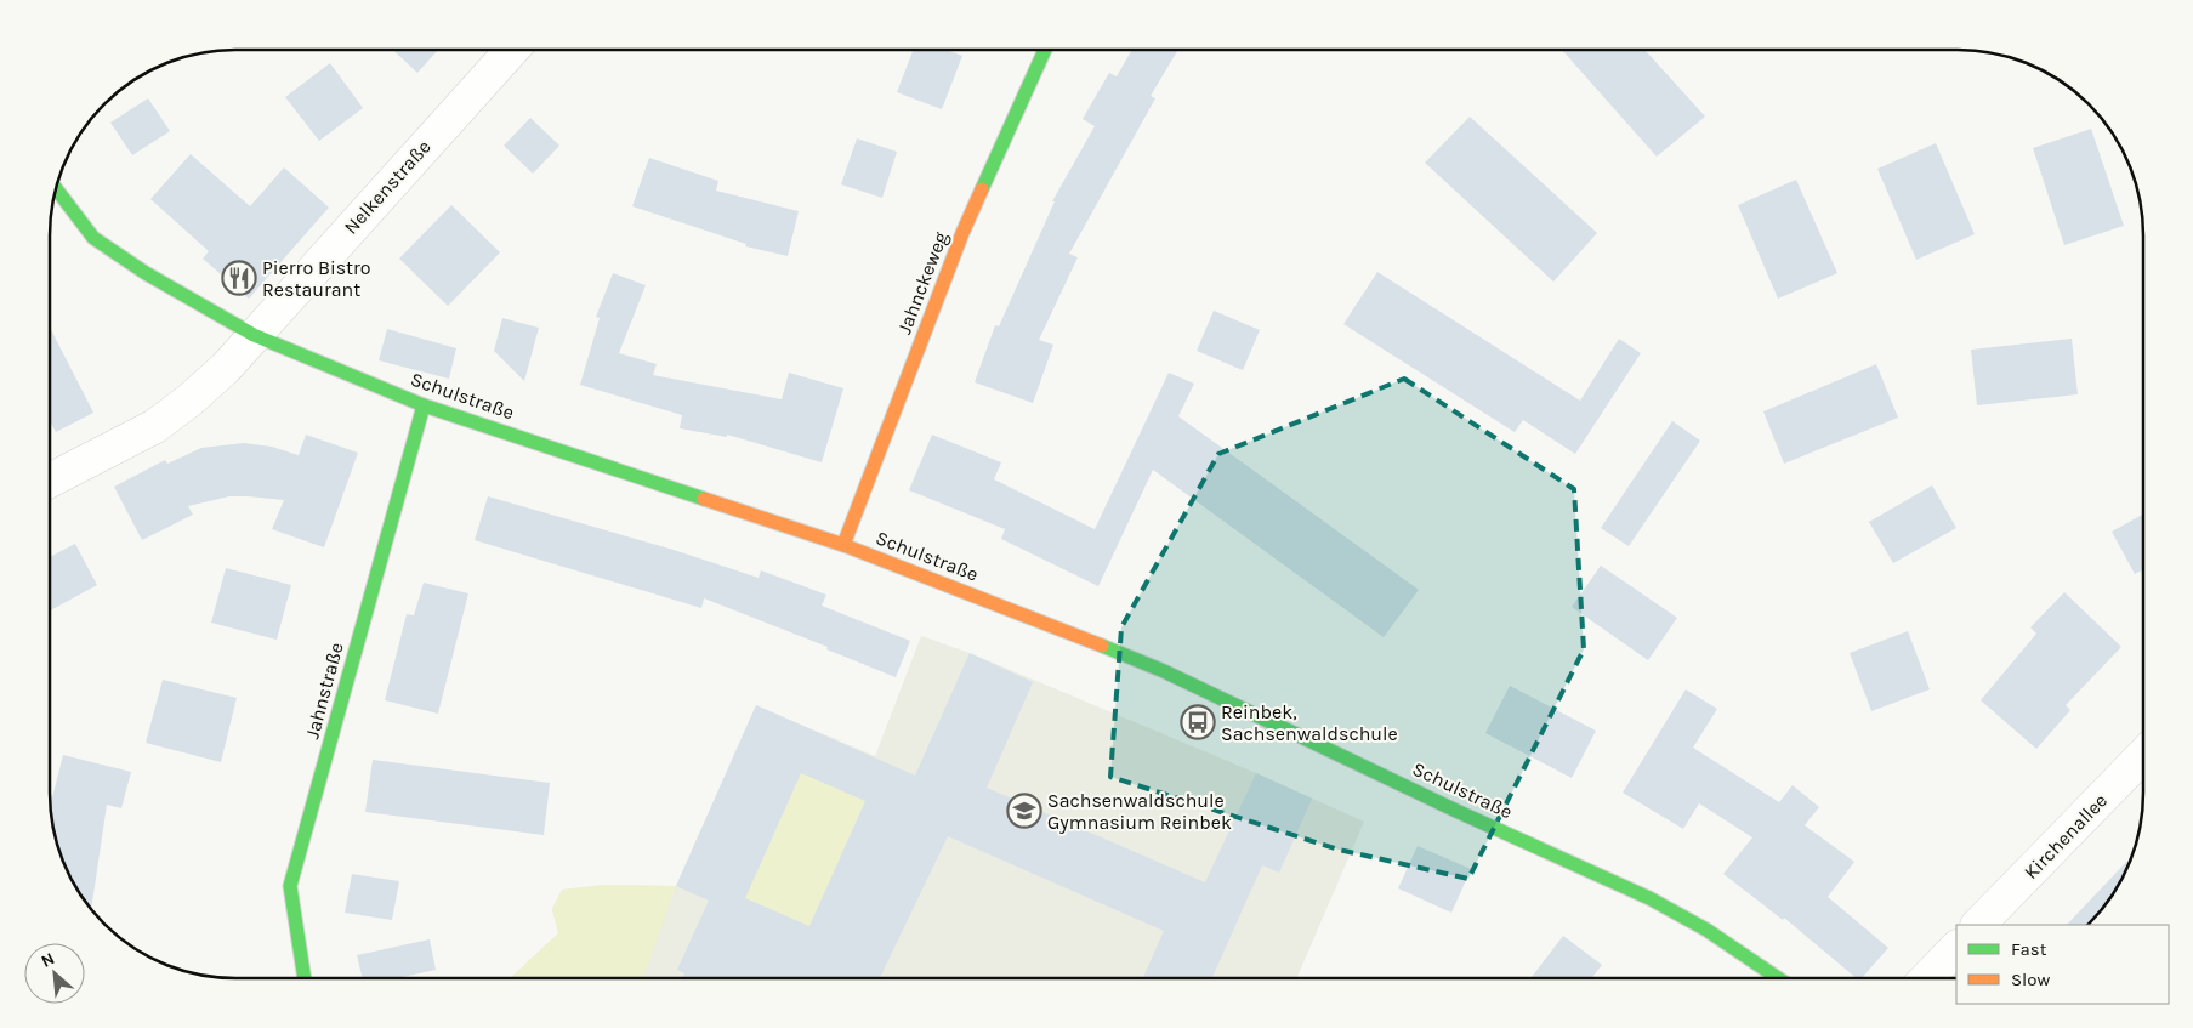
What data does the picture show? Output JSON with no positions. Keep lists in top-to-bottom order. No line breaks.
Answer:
{"streets":{"street":["Nelkenstraße","Jahnckeweg","Schulstraße","Jahnstraße","Kirchenallee"]},"crossings":[["Nelkenstraße","Schulstraße"],["Jahnckeweg","Schulstraße"],["Schulstraße","Jahnstraße"]],"places":{"restaurant":["Pierro Bistro Restaurant"],"bus stop":["Reinbek, Sachsenwaldschule"],"school or university":["Sachsenwaldschule Gymnasium Reinbek"]},"legend":["Fast","Slow"],"north":"top left"}
